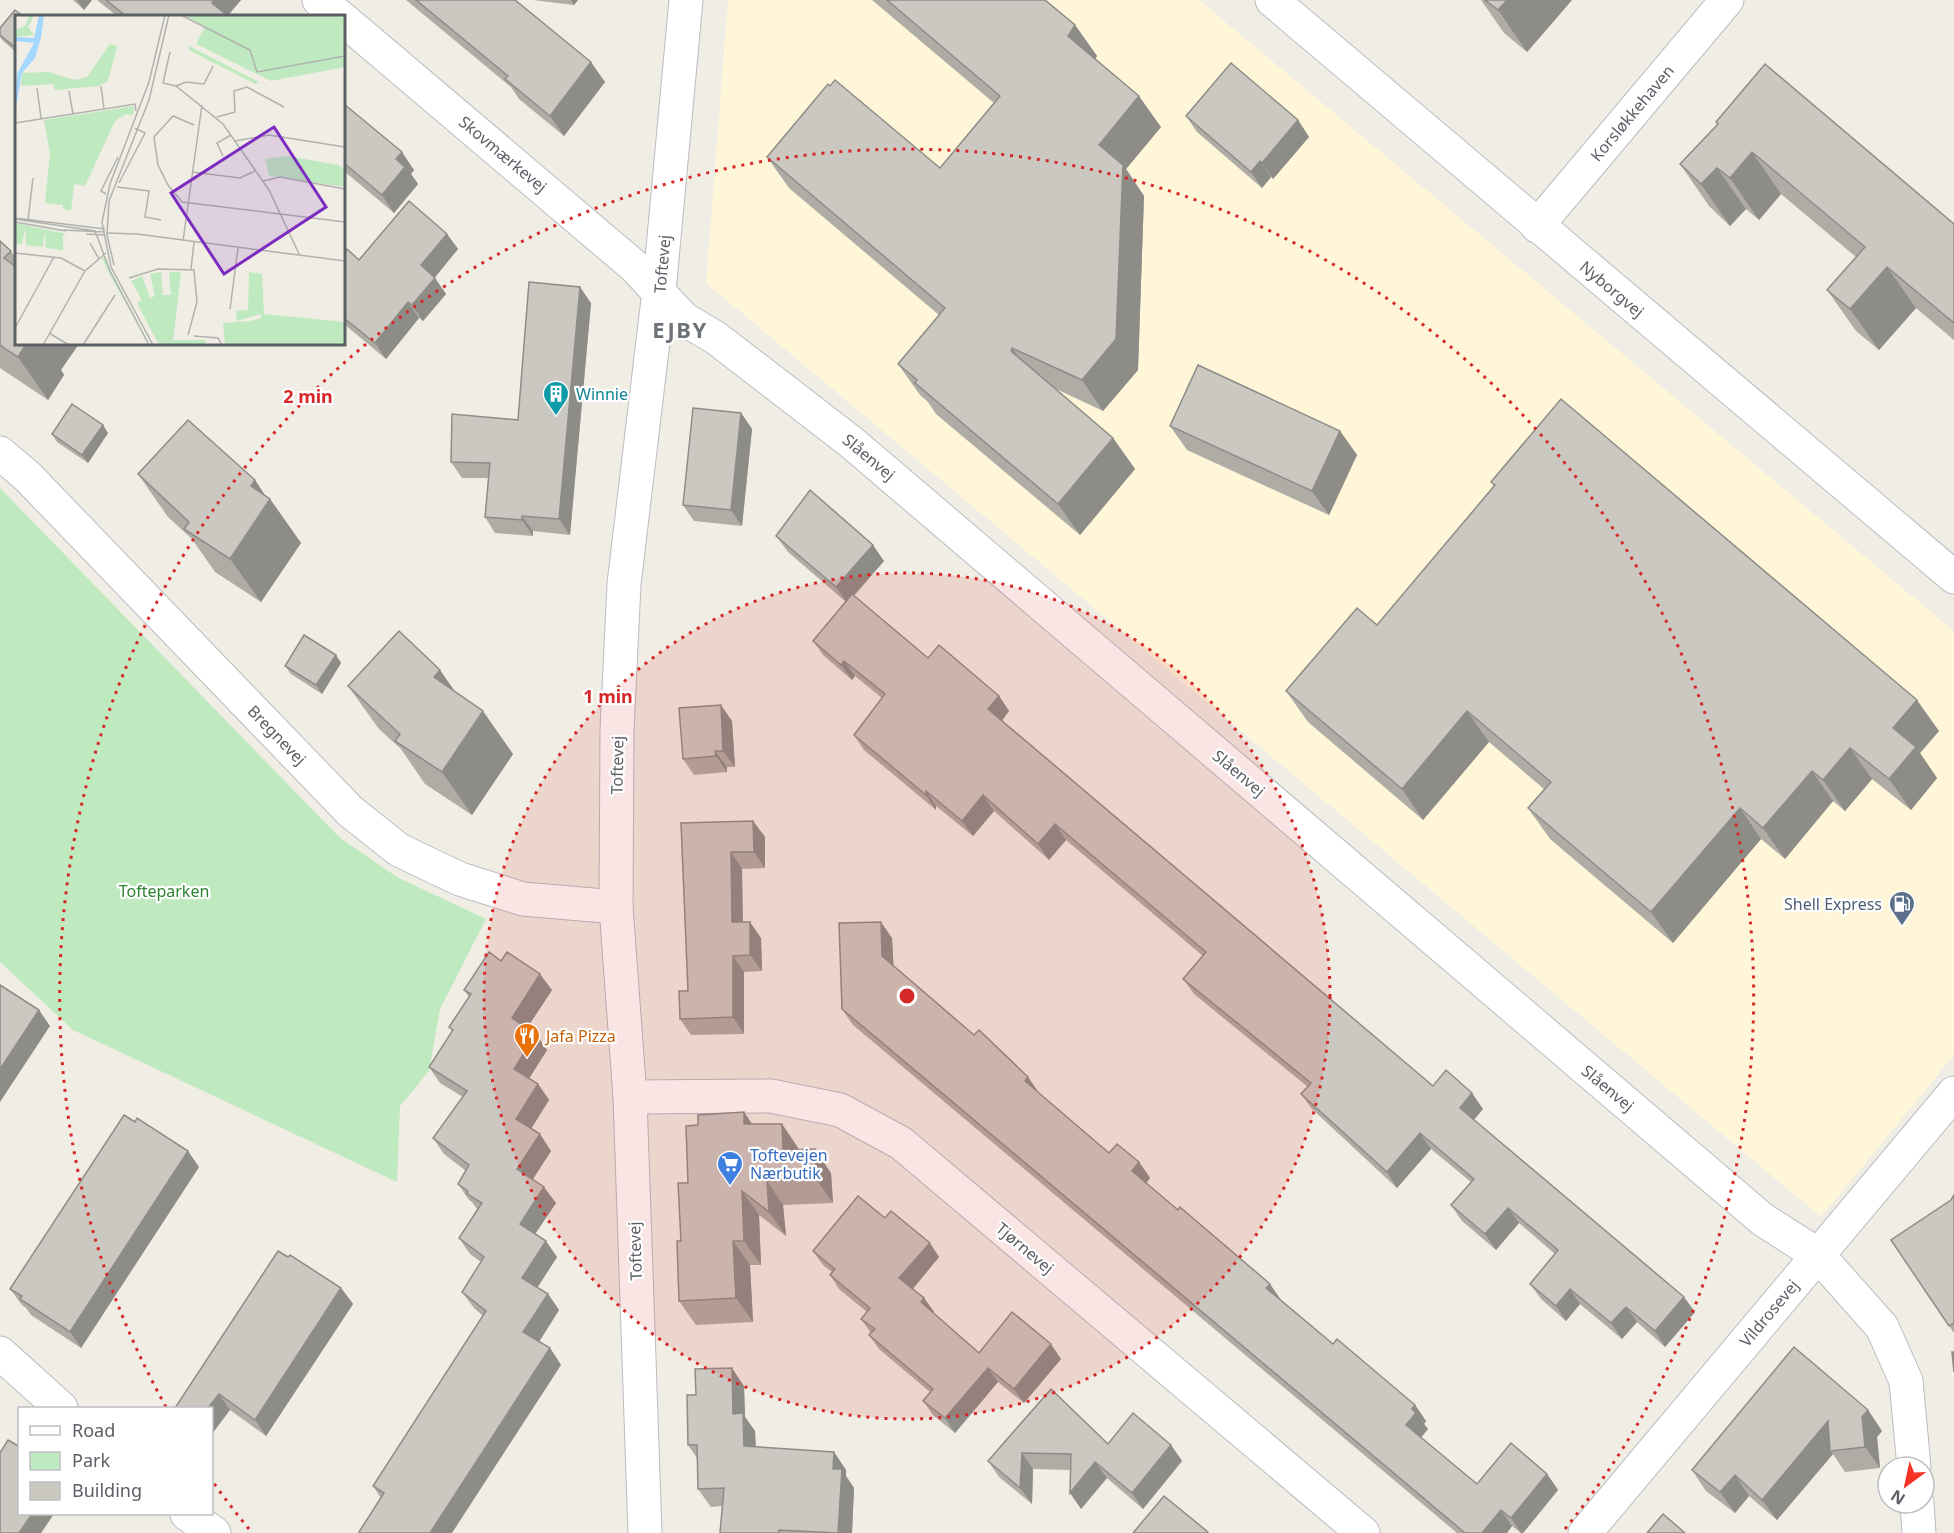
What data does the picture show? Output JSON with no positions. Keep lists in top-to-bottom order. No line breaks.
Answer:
{"streets":{"street":["Korsløkkehaven","Skovmærkevej","Toftevej","Nyborgvej","Slåenvej","Bregnevej","Tjørnevej","Vildrosevej"]},"crossings":[["Korsløkkehaven","Nyborgvej"],["Skovmærkevej","Toftevej"],["Skovmærkevej","Slåenvej"],["Toftevej","Slåenvej"],["Toftevej","Bregnevej"],["Toftevej","Tjørnevej"],["Slåenvej","Vildrosevej"]],"districts":["EJBY"],"parks":["Tofteparken"],"places":{"building":["Winnie"],"fuel station":["Shell Express"],"restaurant":["Jafa Pizza"],"supermarket":["Toftevejen Nærbutik"]},"legend":["Road","Park","Building"],"north":"bottom left","rings":["2 min","1 min"]}
